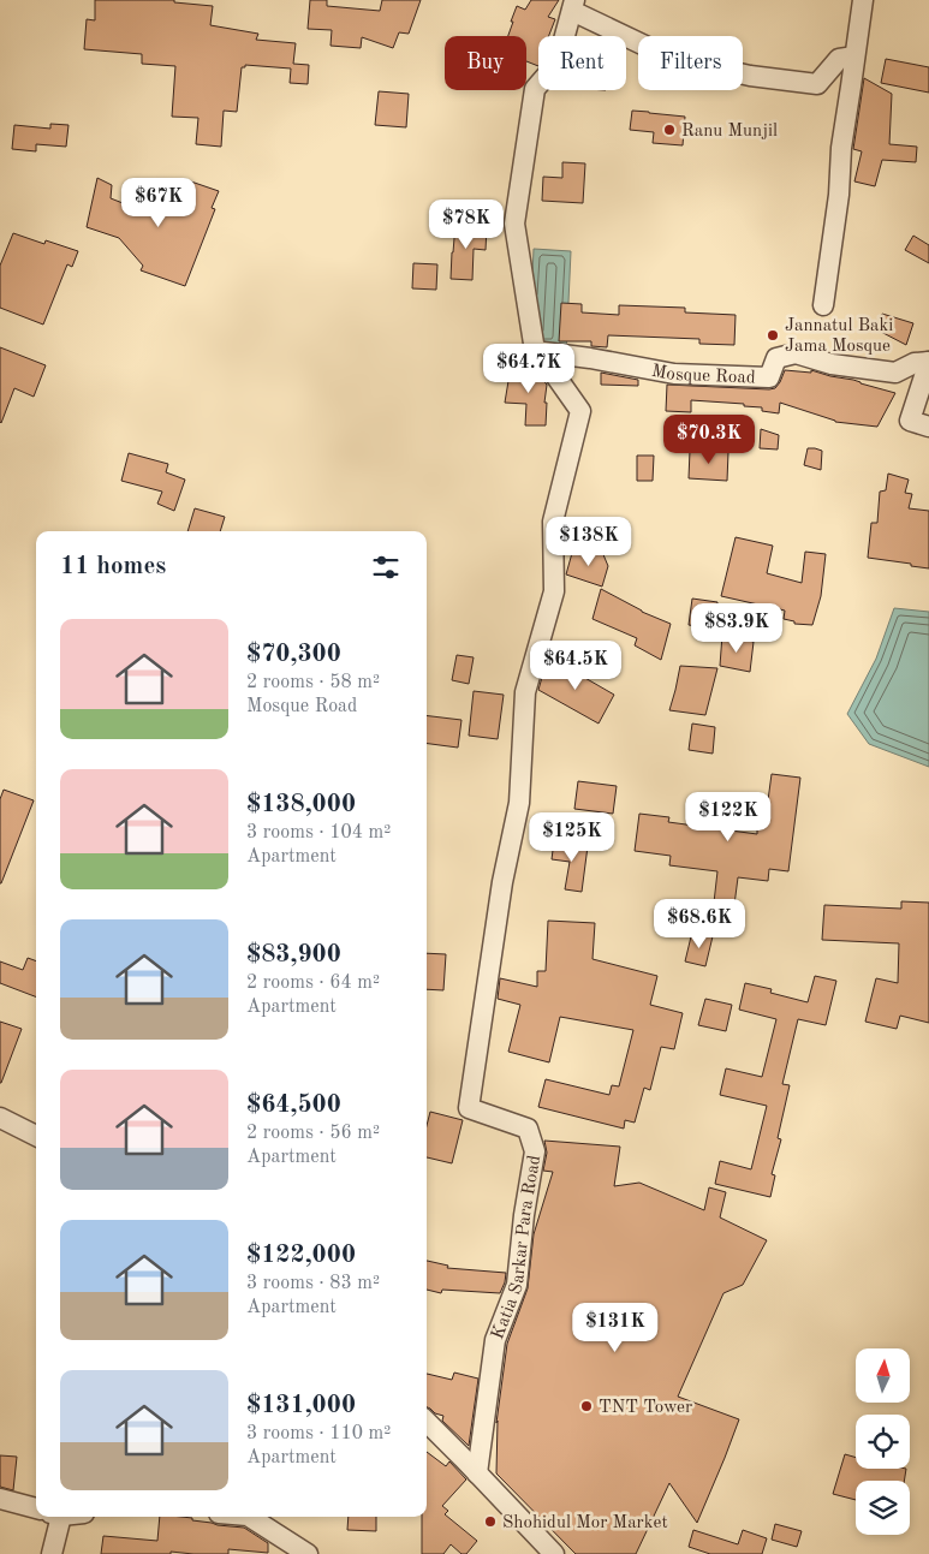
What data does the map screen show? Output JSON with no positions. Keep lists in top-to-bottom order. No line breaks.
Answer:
{"streets":{"street":["Mosque Road","Katia Sarkar Para Road"]},"crossings":[["Mosque Road","Katia Sarkar Para Road"]],"places":["Ranu Munjil","Jannatul Baki Jama Mosque","TNT Tower","Shohidul Mor Market"],"north":"top","page":{"chip":["Buy","Rent","Filters"],"price":["$67K","$78K","$64.7K","$70.3K","$138K","$83.9K","$64.5K","$122K","$125K","$68.6K","$131K"],"heading":"11 homes","list":[{"name":"$70,300","note":"2 rooms · 58 m² · Mosque Road"},{"name":"$138,000","note":"3 rooms · 104 m² · Apartment"},{"name":"$83,900","note":"2 rooms · 64 m² · Apartment"},{"name":"$64,500","note":"2 rooms · 56 m² · Apartment"},{"name":"$122,000","note":"3 rooms · 83 m² · Apartment"},{"name":"$131,000","note":"3 rooms · 110 m² · Apartment"}]}}
